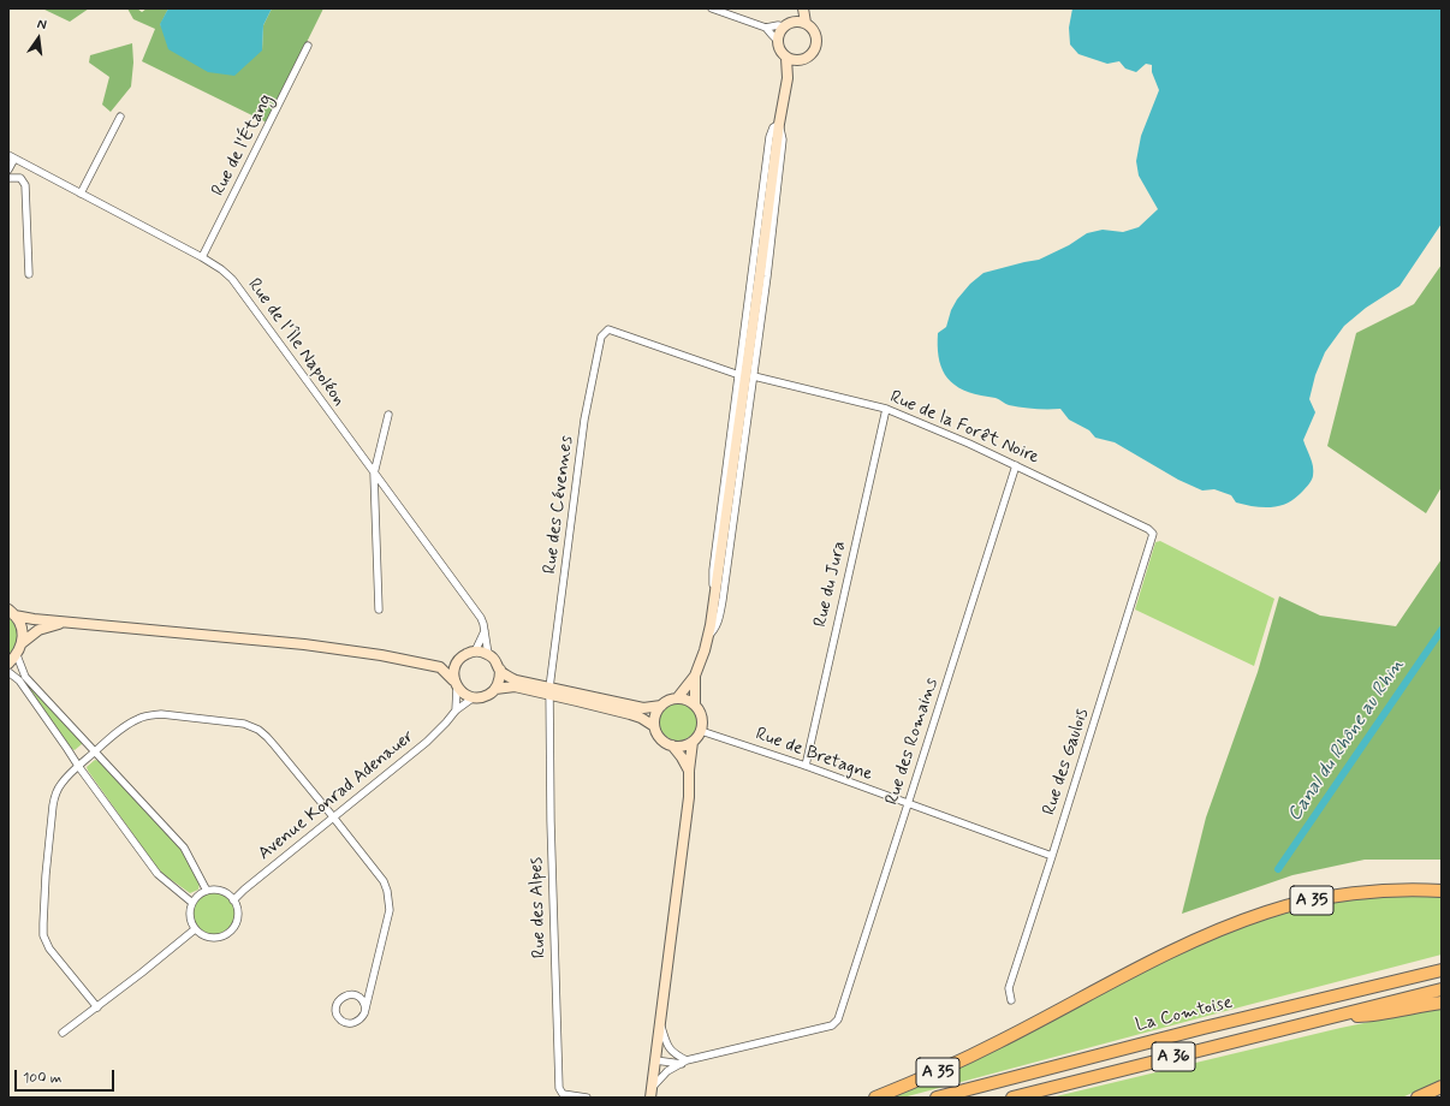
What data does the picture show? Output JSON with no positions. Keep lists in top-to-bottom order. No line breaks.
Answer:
{"streets":{"highway":["A 35","La Comtoise","A 36"],"street":["Rue de l'Étang","Rue de l'Île Napoléon","Rue de la Forêt Noire","Rue des Cévennes","Rue du Jura","Rue des Romains","Rue de Bretagne","Rue des Gaulois","Avenue Konrad Adenauer","Rue des Alpes"]},"crossings":[["Rue de l'Étang","Rue de l'Île Napoléon"],["Rue de l'Île Napoléon","Avenue Konrad Adenauer"],["Rue de la Forêt Noire","Rue du Jura"],["Rue de la Forêt Noire","Rue des Romains"],["Rue de la Forêt Noire","Rue des Gaulois"],["Rue des Cévennes","Rue des Alpes"],["Rue du Jura","Rue de Bretagne"],["Rue des Romains","Rue de Bretagne"],["Rue de Bretagne","Rue des Gaulois"]],"water":["Canal du Rhône au Rhin"],"scale_bar":"100 m","north":"top"}
